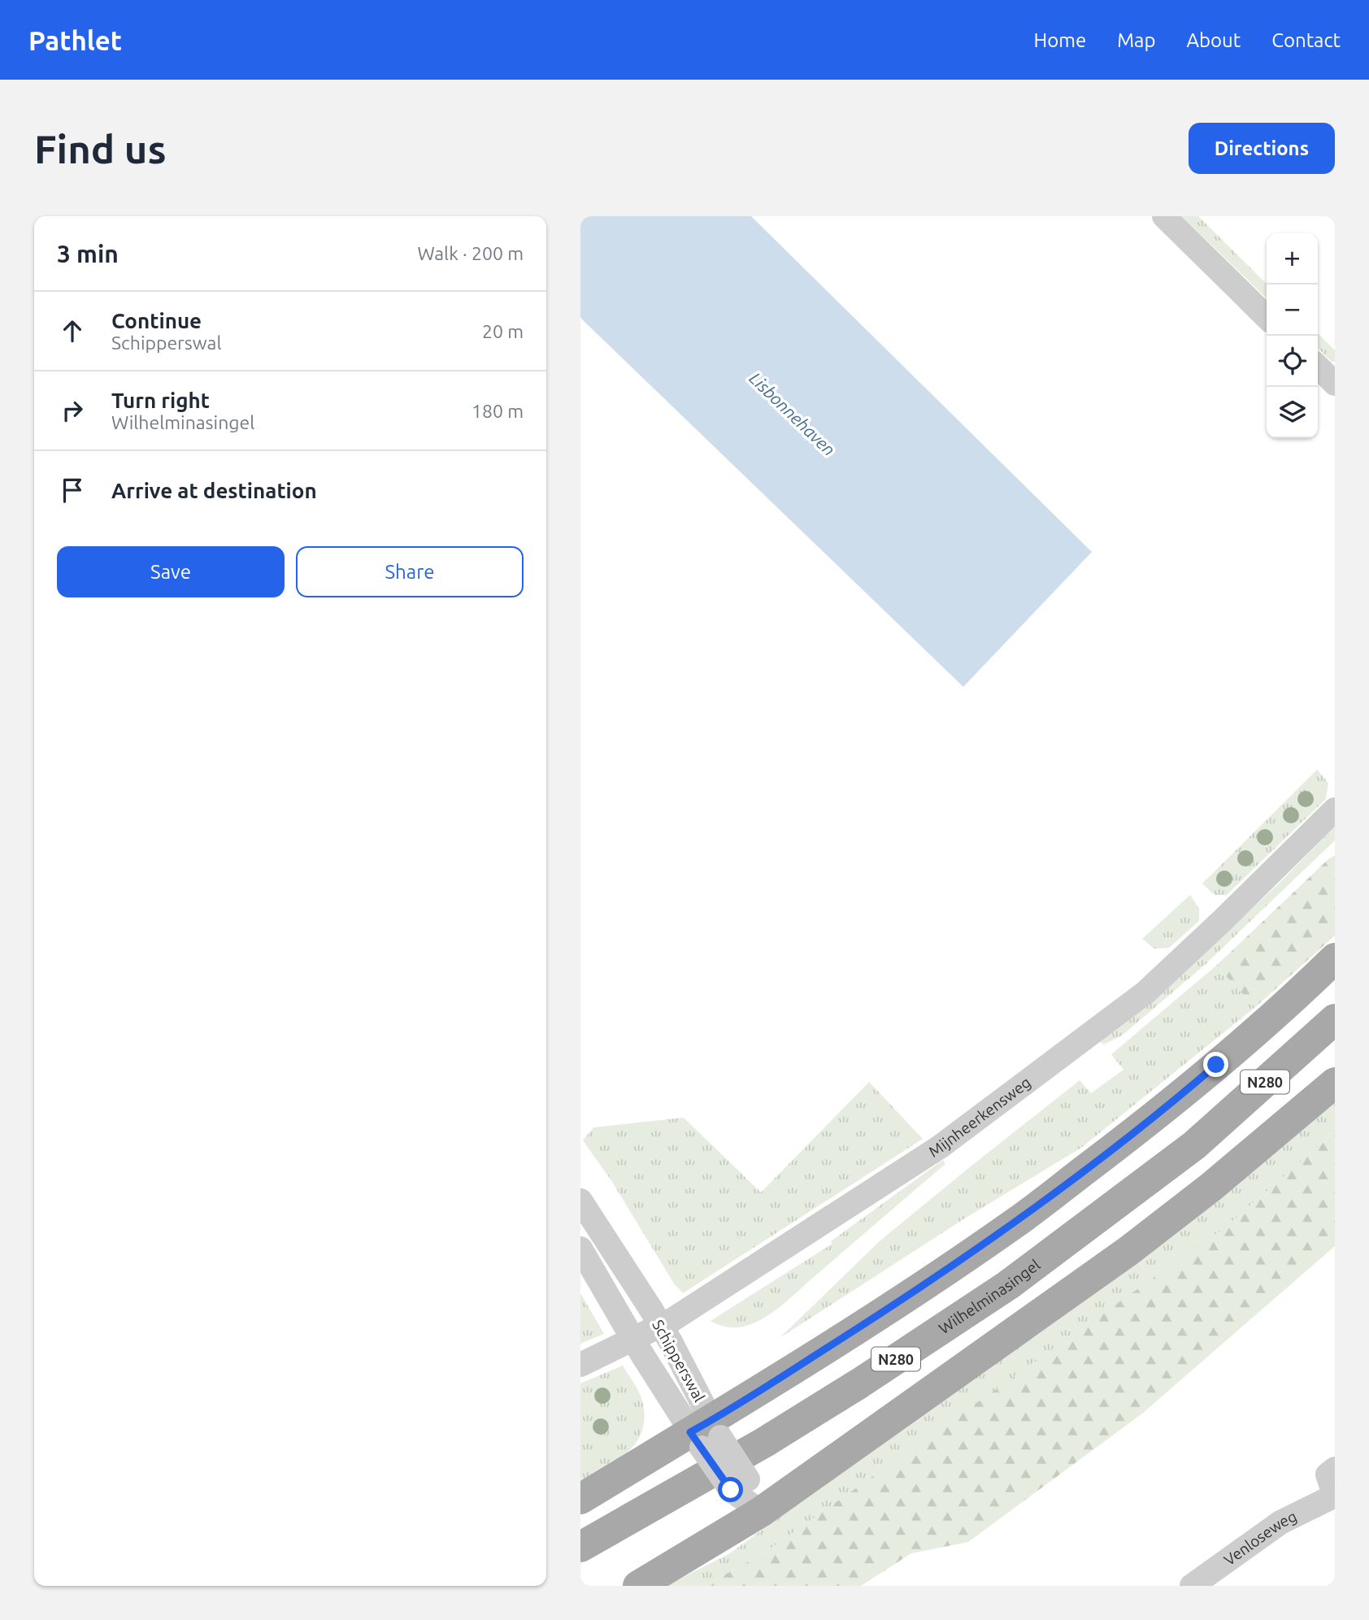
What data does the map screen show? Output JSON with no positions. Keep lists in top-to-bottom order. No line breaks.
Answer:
{"streets":{"main road":["N280","Wilhelminasingel"],"street":["Mijnheerkensweg","Schipperswal","Venloseweg"]},"crossings":[["N280","Schipperswal"]],"water":["Lisbonnehaven"],"page":{"header":"Pathlet","nav":["Home","Map","About","Contact"],"buttons":["Directions",["Save","Share"]],"title":"Find us","heading":["3 min","Walk · 200 m"],"map_buttons":["+","−"],"list":[["Continue","Schipperswal","20 m"],["Turn right","Wilhelminasingel","180 m"],"Arrive at destination"]}}
